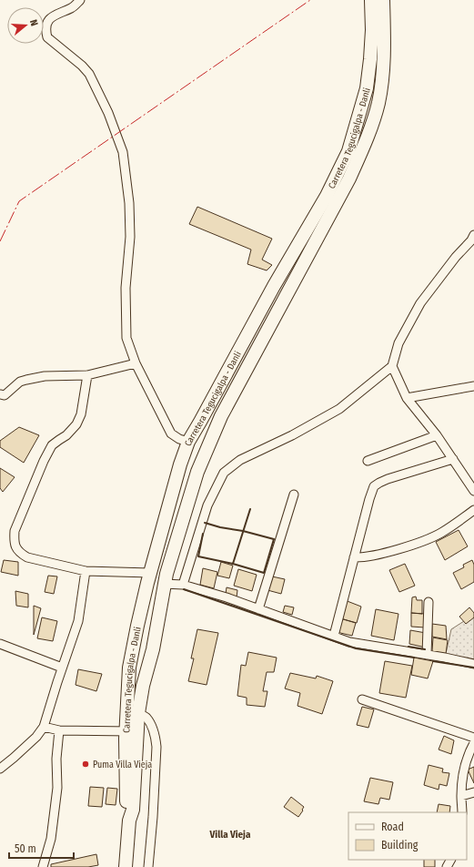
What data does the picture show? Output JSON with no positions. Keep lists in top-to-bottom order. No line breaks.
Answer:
{"streets":{"highway":["Carretera Tegucigalpa - Danli"]},"districts":["Villa Vieja"],"places":["Puma Villa Vieja"],"legend":["Road","Building"],"scale_bar":"50 m","north":"right"}
